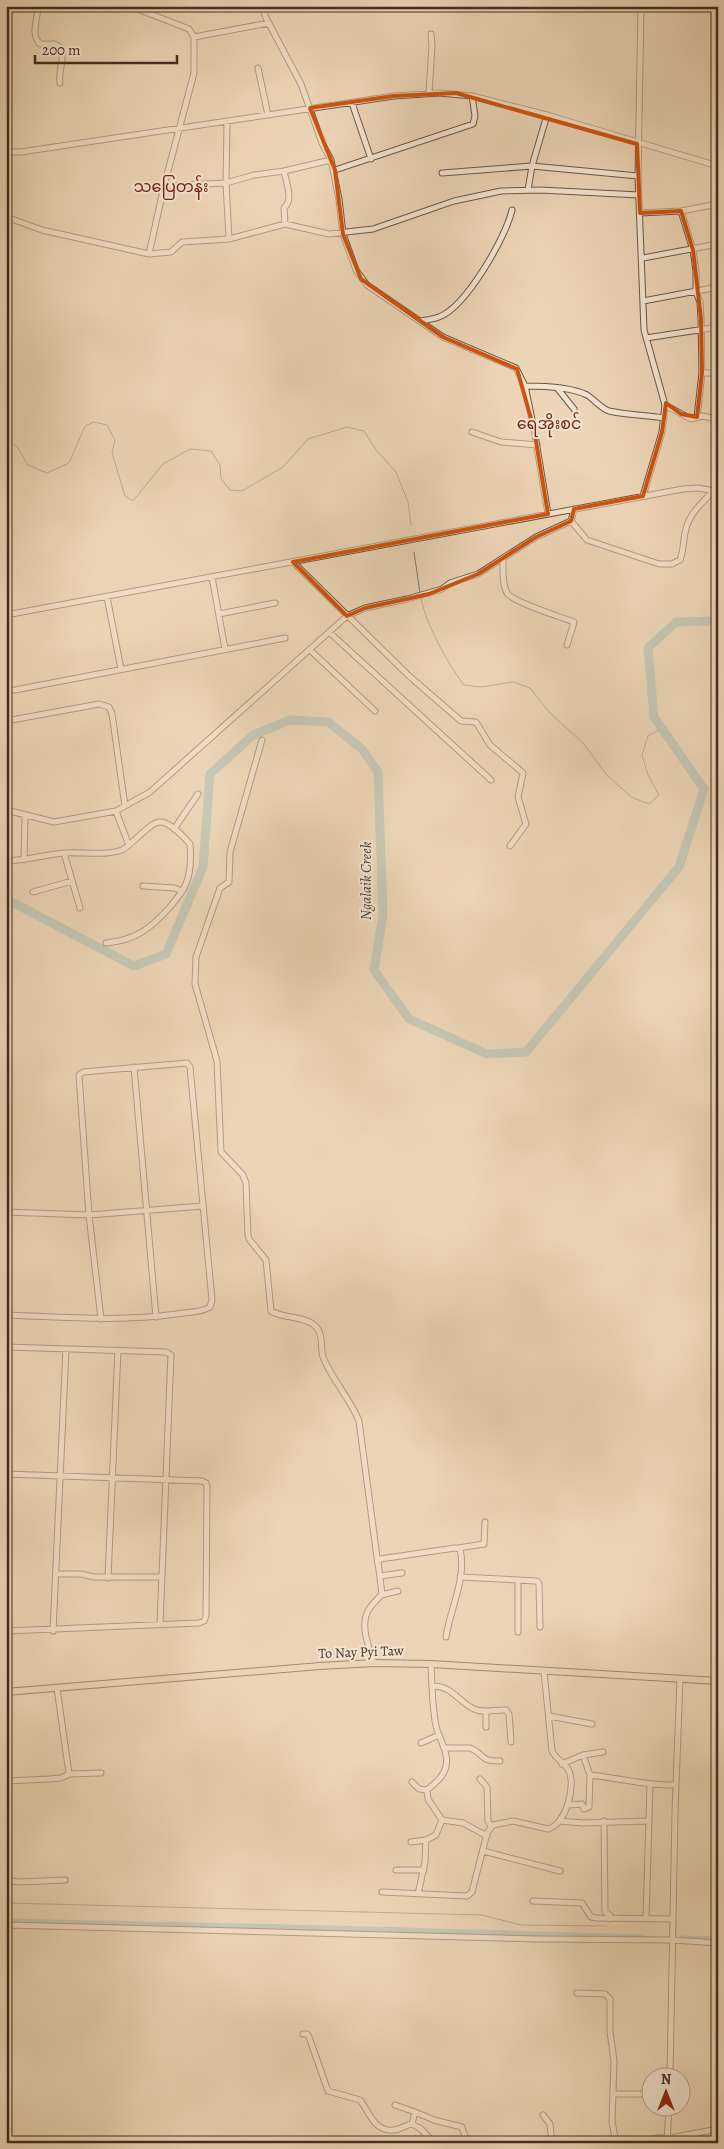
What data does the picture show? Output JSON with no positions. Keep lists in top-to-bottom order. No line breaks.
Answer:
{"streets":{"main road":["To Nay Pyi Taw"]},"districts":["သပြေတန်း","ရေအိုးစင်"],"water":["Ngalaik Creek"],"scale_bar":"200 m","north":"top"}
